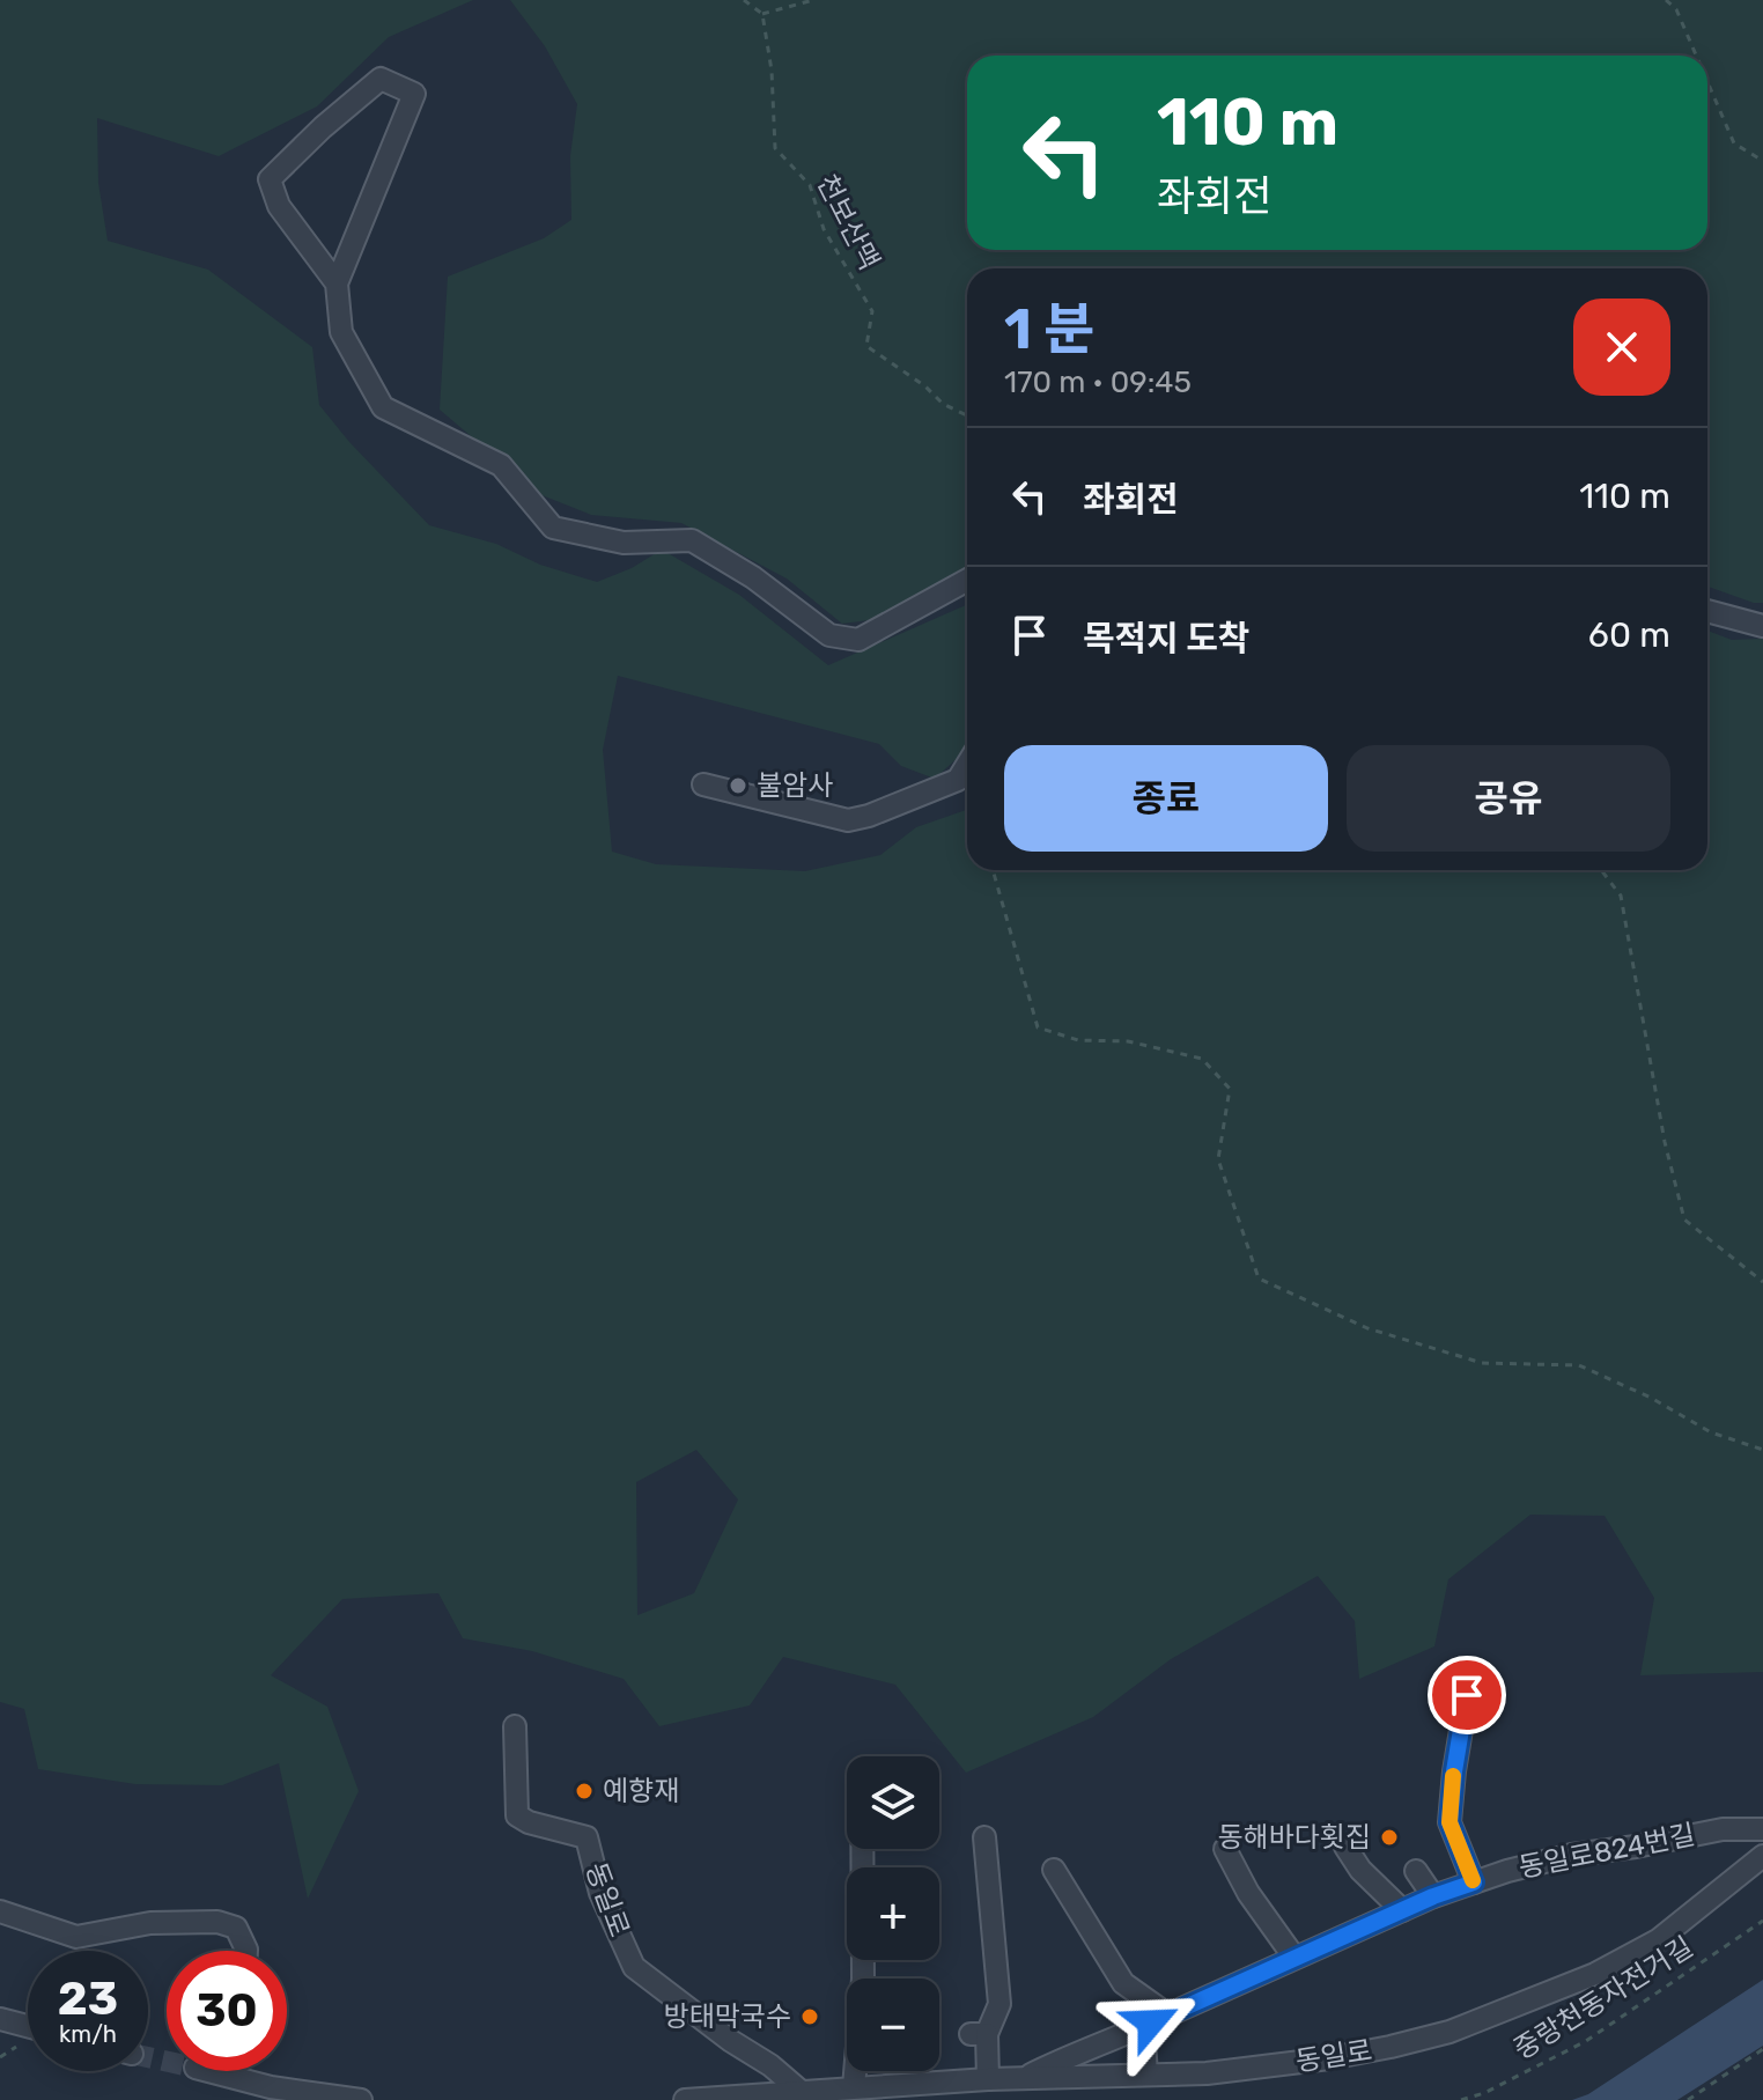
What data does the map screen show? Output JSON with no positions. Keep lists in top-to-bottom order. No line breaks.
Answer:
{"streets":{"street":["동일로824번길","동일로"],"path":["천보산맥","중랑천동자전거길"]},"crossings":[["동일로824번길","동일로"]],"places":["불암사","예향재","동해바다횟집","방태막국수"],"page":{"turn":["110 m","좌회전"],"heading":["1 분","170 m · 09:45"],"list":[{"name":"좌회전","value":"110 m"},{"name":"목적지 도착","value":"60 m"}],"buttons":["종료","공유"],"map_buttons":["+","−"],"speed":"23 km/h","limit":"30"}}
